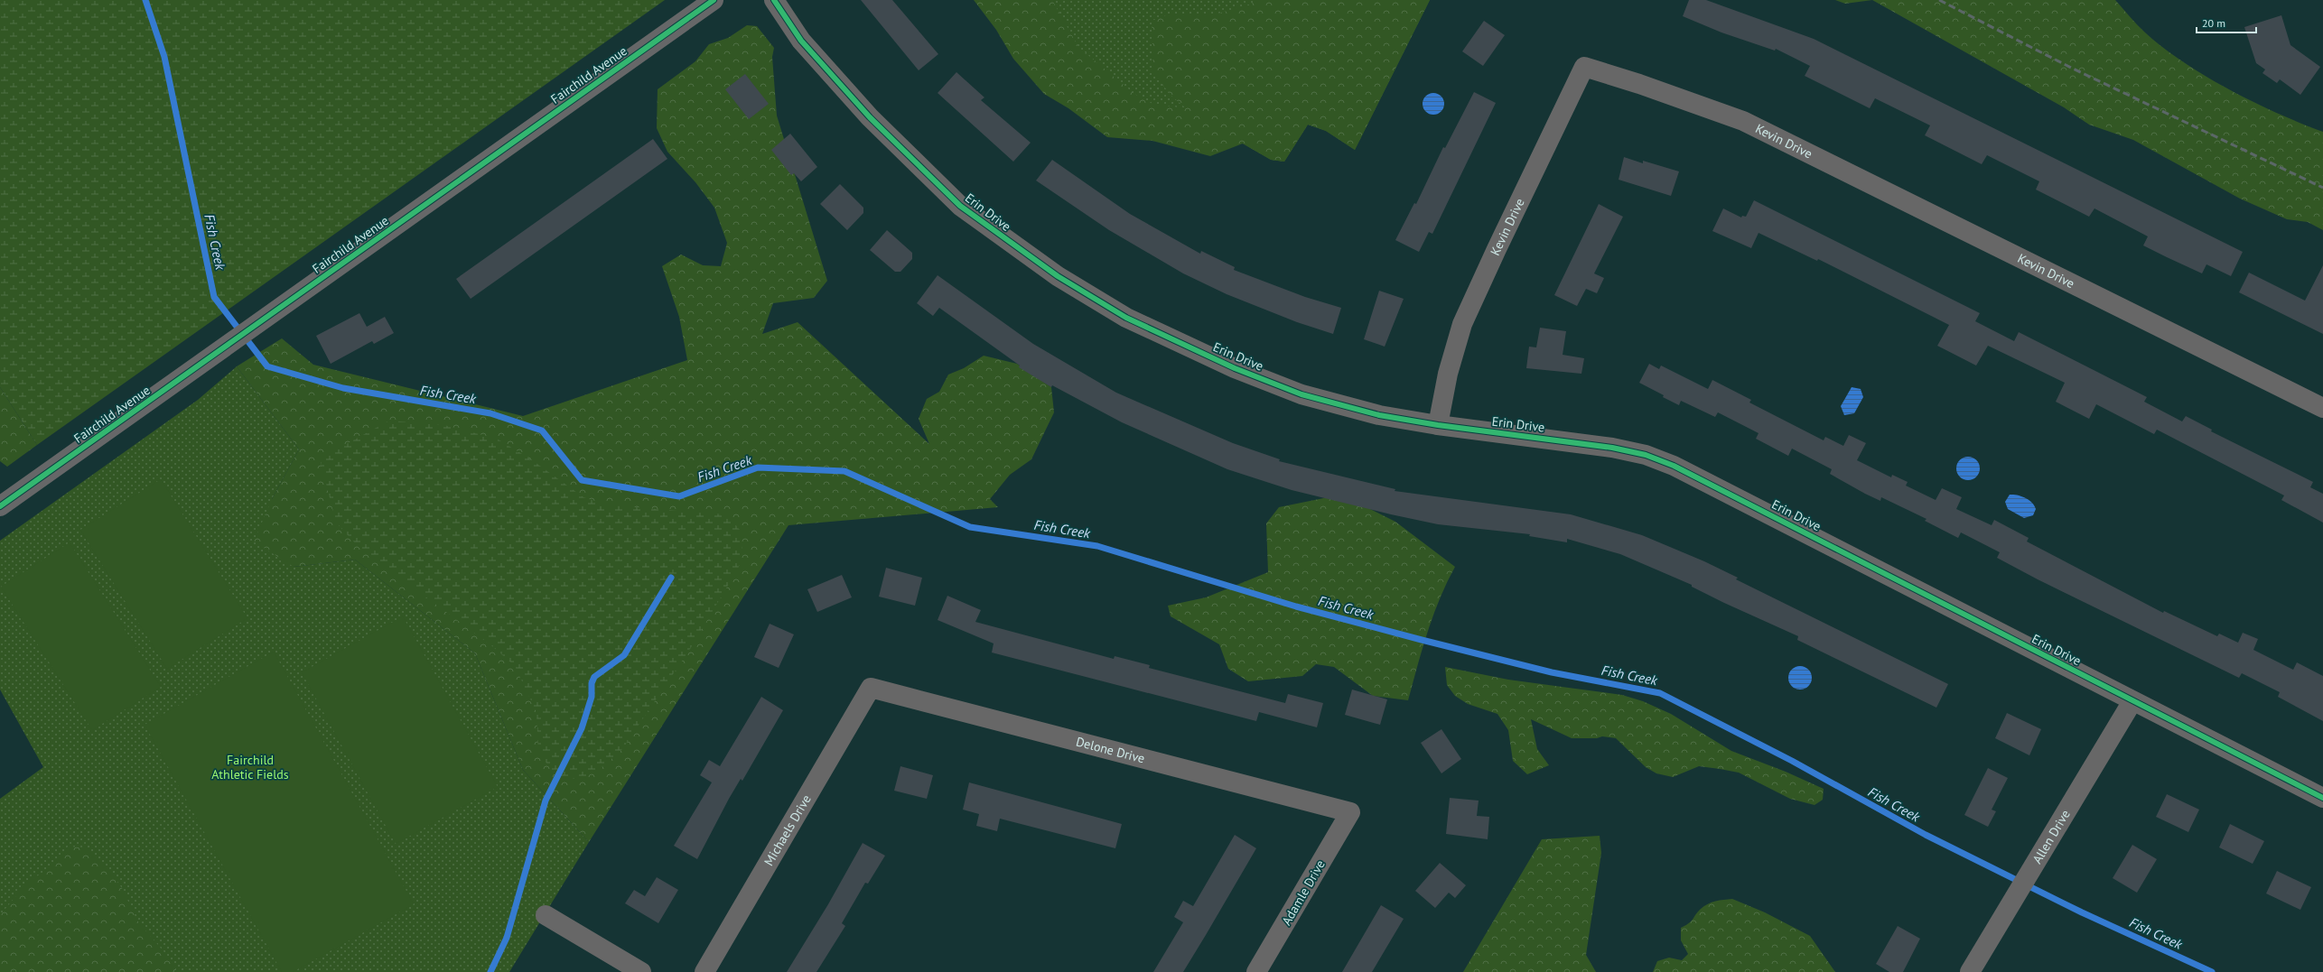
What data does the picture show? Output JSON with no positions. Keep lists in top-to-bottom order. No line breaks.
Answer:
{"streets":{"main road":["Fairchild Avenue"],"street":["Kevin Drive","Erin Drive","Delone Drive","Michaels Drive","Allen Drive","Adamle Drive"]},"crossings":[["Kevin Drive","Erin Drive"],["Erin Drive","Allen Drive"],["Delone Drive","Michaels Drive"],["Delone Drive","Adamle Drive"]],"water":["Fish Creek"],"parks":["Fairchild Athletic Fields"],"scale_bar":"20 m"}
